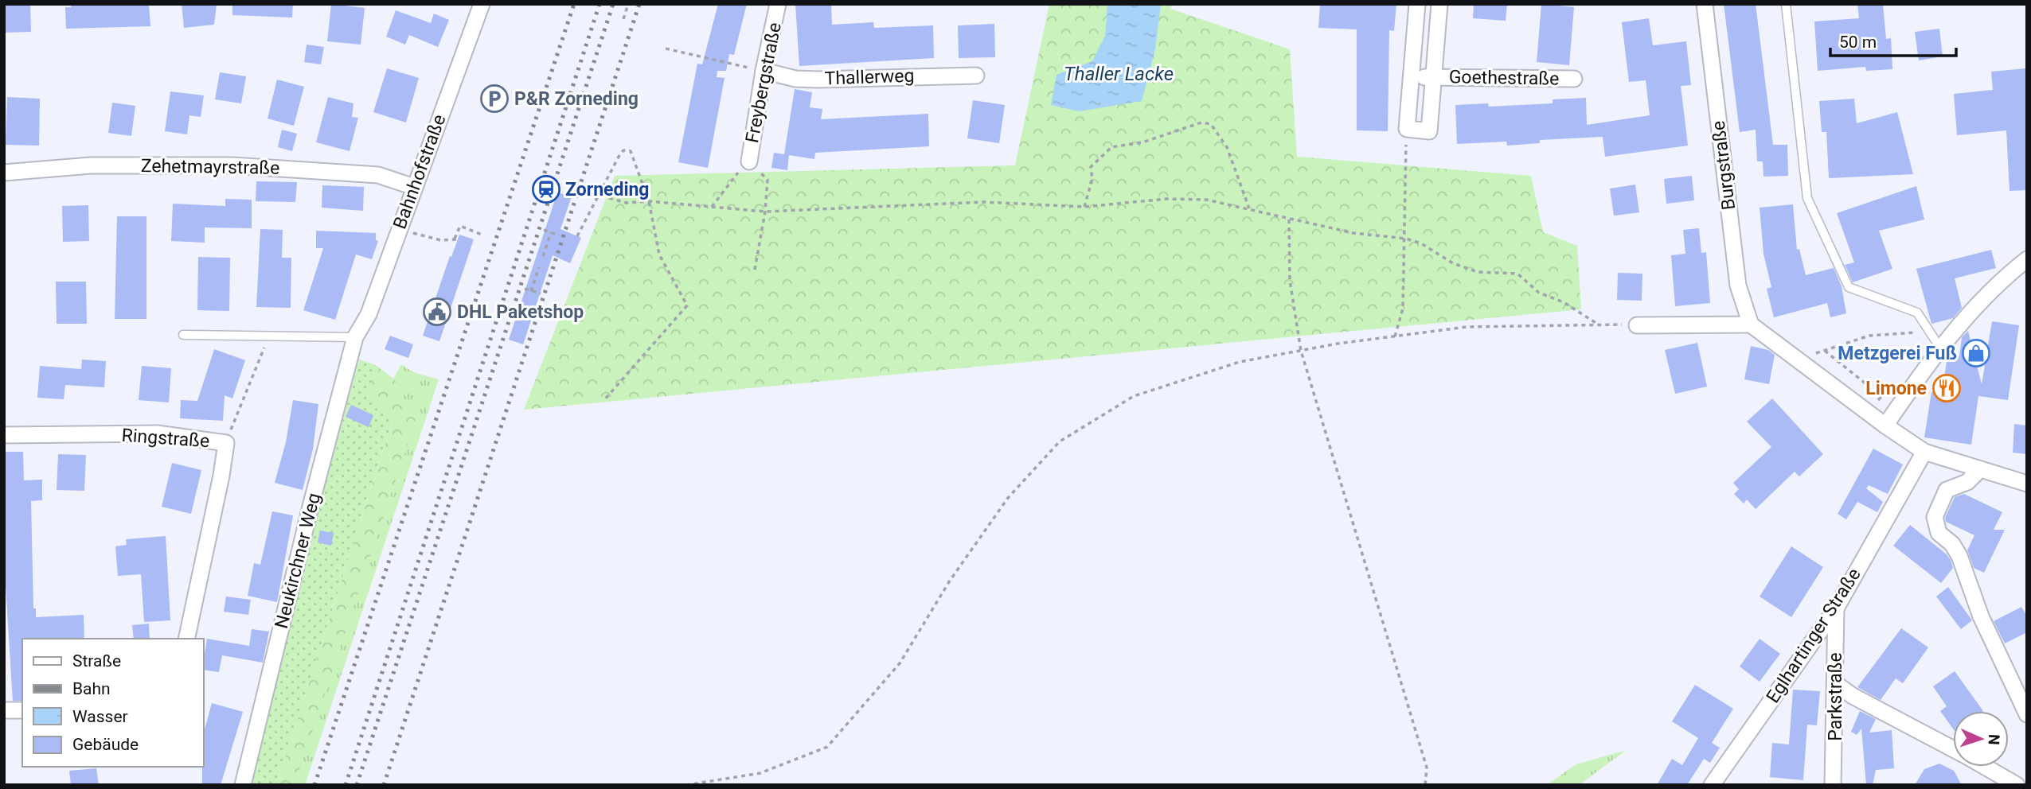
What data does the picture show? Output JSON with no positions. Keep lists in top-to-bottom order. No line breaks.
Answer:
{"streets":{"street":["Thallerweg","Goethestraße","Freybergstraße","Burgstraße","Zehetmayrstraße","Bahnhofstraße","Ringstraße","Neukirchner Weg","Eglhartinger Straße","Parkstraße"]},"crossings":[["Thallerweg","Freybergstraße"],["Zehetmayrstraße","Bahnhofstraße"],["Bahnhofstraße","Neukirchner Weg"],["Eglhartinger Straße","Parkstraße"]],"water":["Thaller Lacke"],"places":{"parking":["P&R Zorneding"],"station":["Zorneding"],"public building":["DHL Paketshop"],"shop":["Metzgerei Fuß"],"restaurant":["Limone"]},"legend":["Straße","Bahn","Wasser","Gebäude"],"scale_bar":"50 m","north":"right"}
